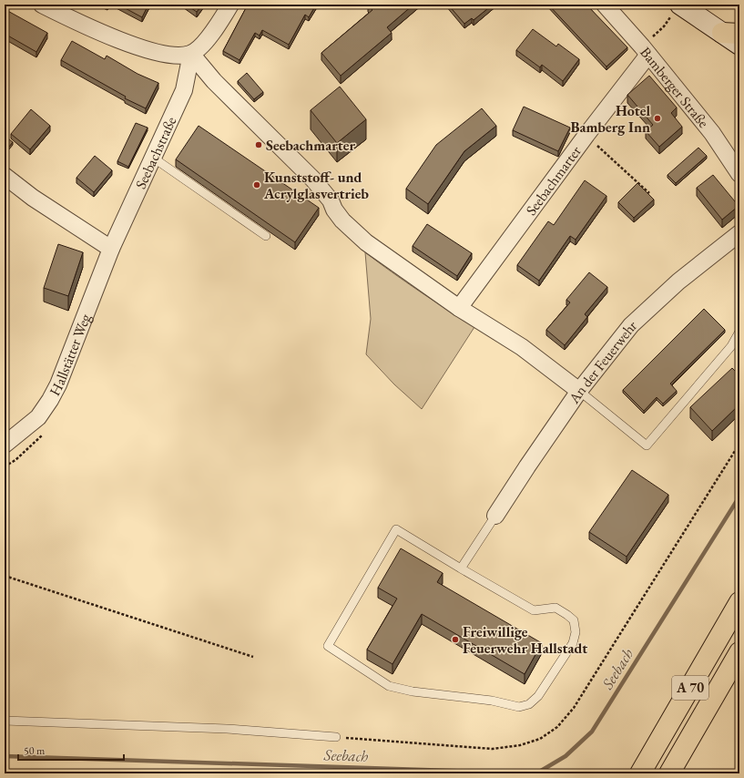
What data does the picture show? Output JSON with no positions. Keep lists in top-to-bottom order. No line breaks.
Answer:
{"streets":{"highway":["A 70"],"street":["Bamberger Straße","Seebachstraße","Seebachmarter","Hallstätter Weg","An der Feuerwehr"]},"crossings":[["Bamberger Straße","Seebachmarter"],["Seebachstraße","Hallstätter Weg"]],"water":["Seebach"],"places":["Hotel Bamberg Inn","Seebachmarter","Kunststoff- und Acrylglasvertrieb","Freiwillige Feuerwehr Hallstadt"],"scale_bar":"50 m"}
